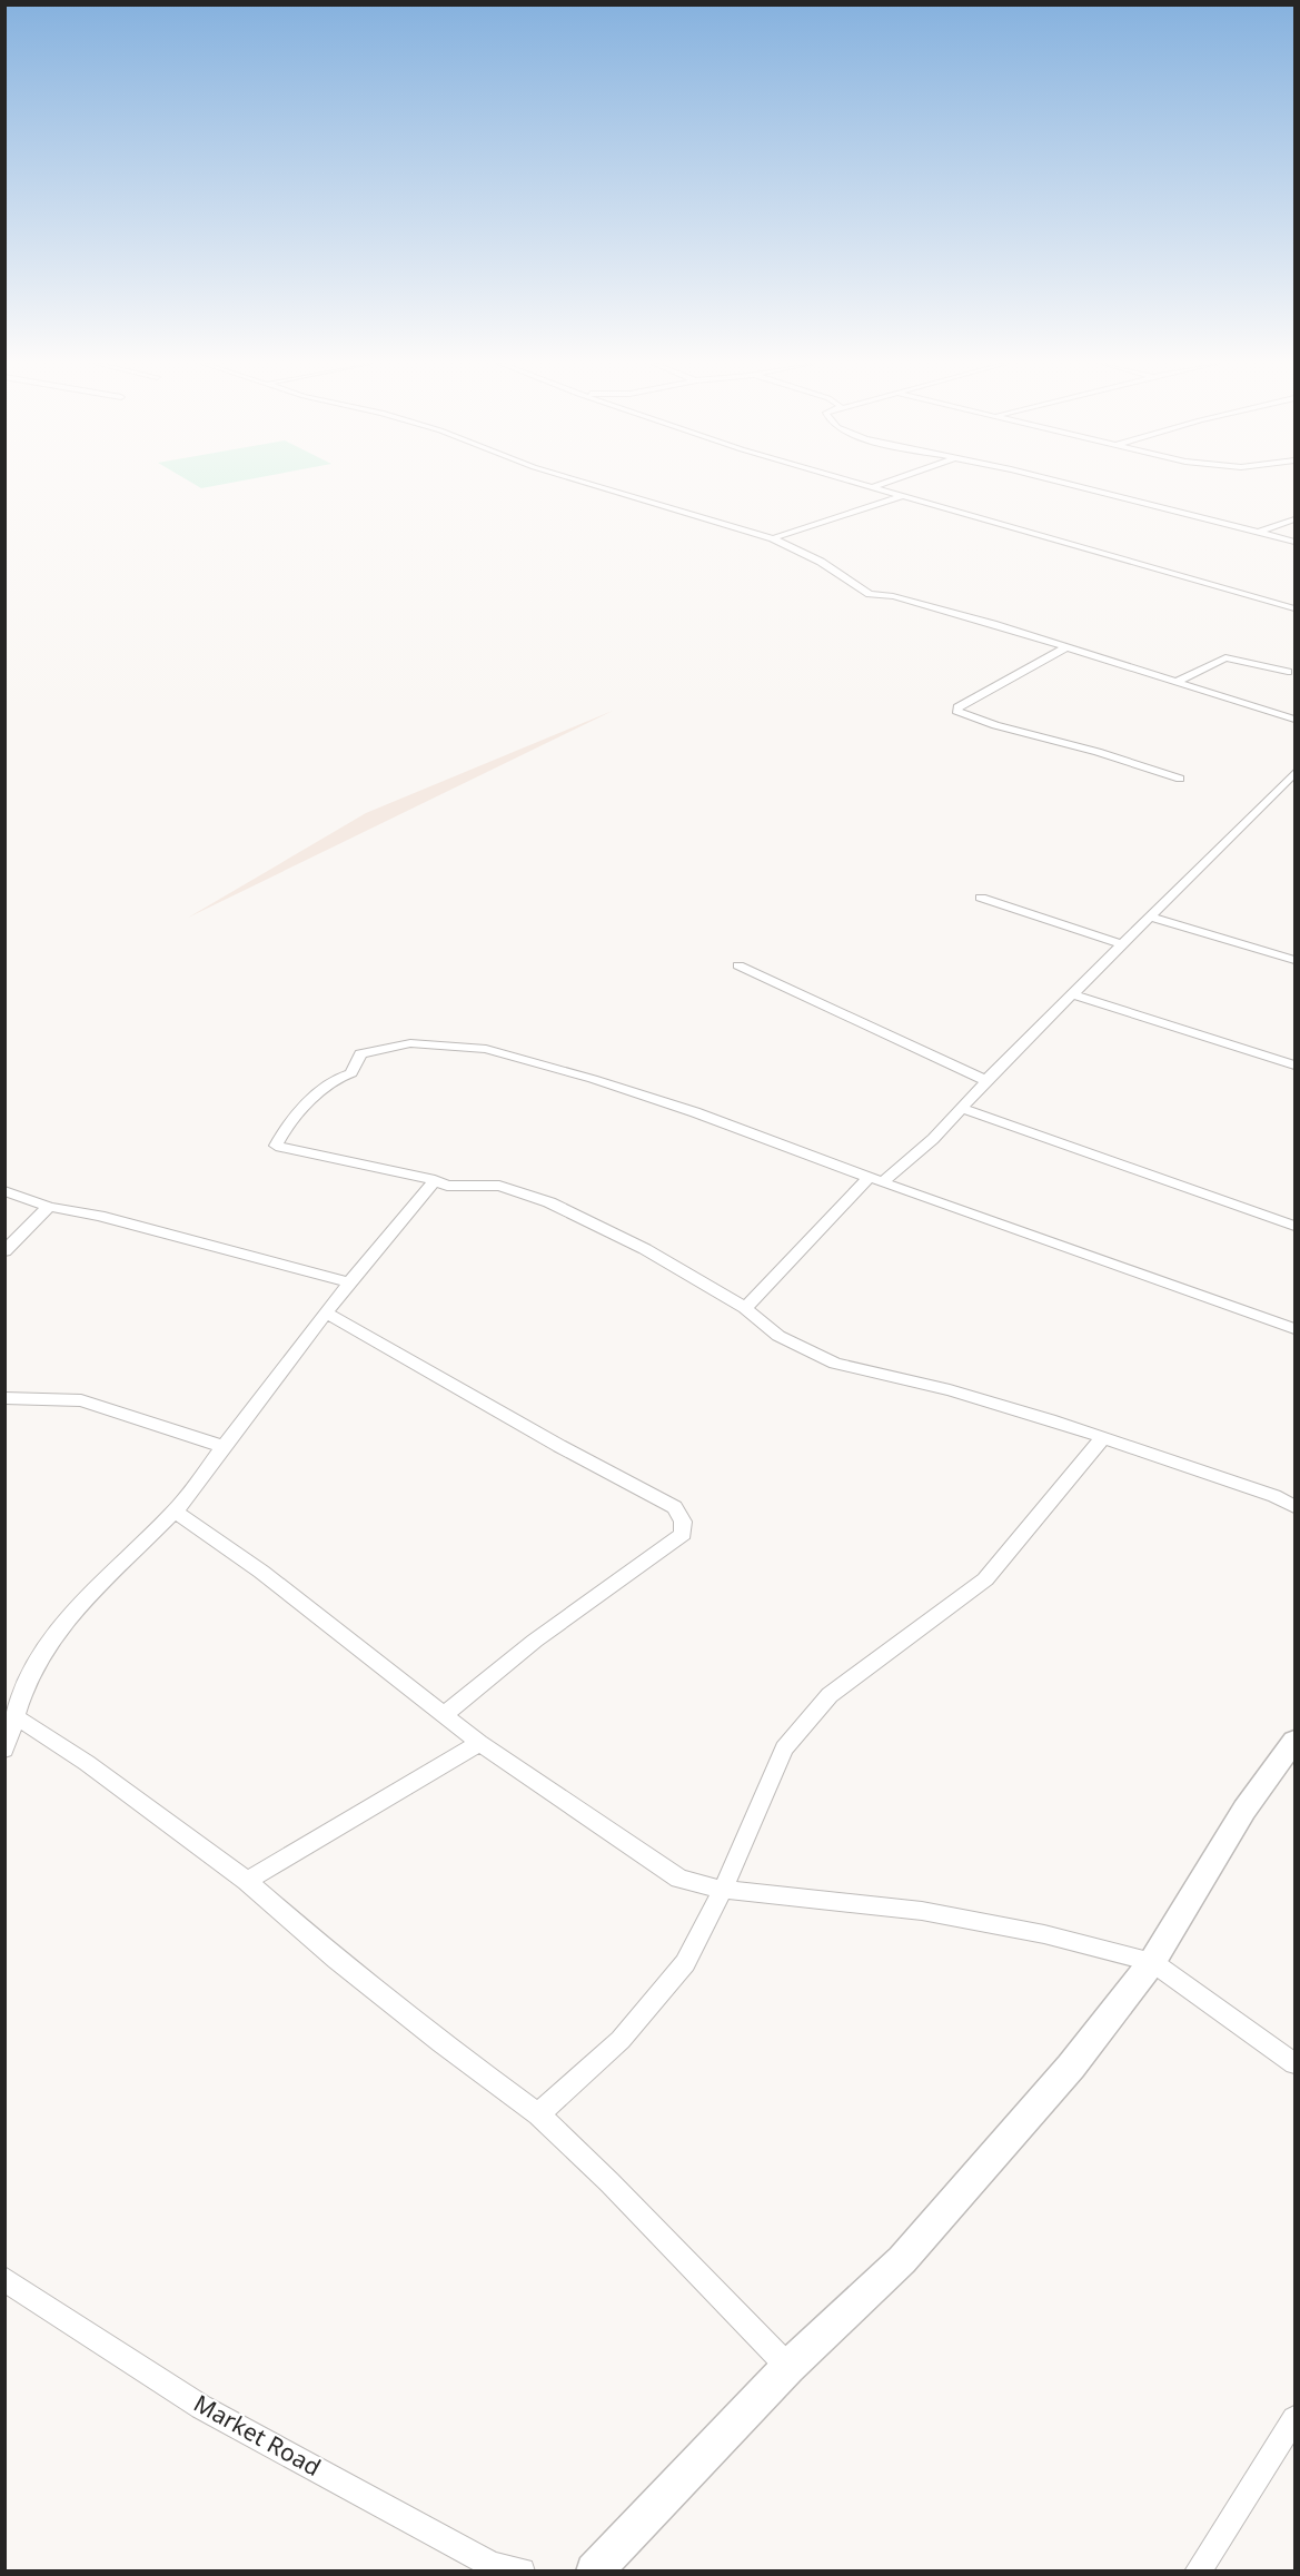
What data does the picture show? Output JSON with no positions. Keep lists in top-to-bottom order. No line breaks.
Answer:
{"streets":{"street":["Market Road"]}}
